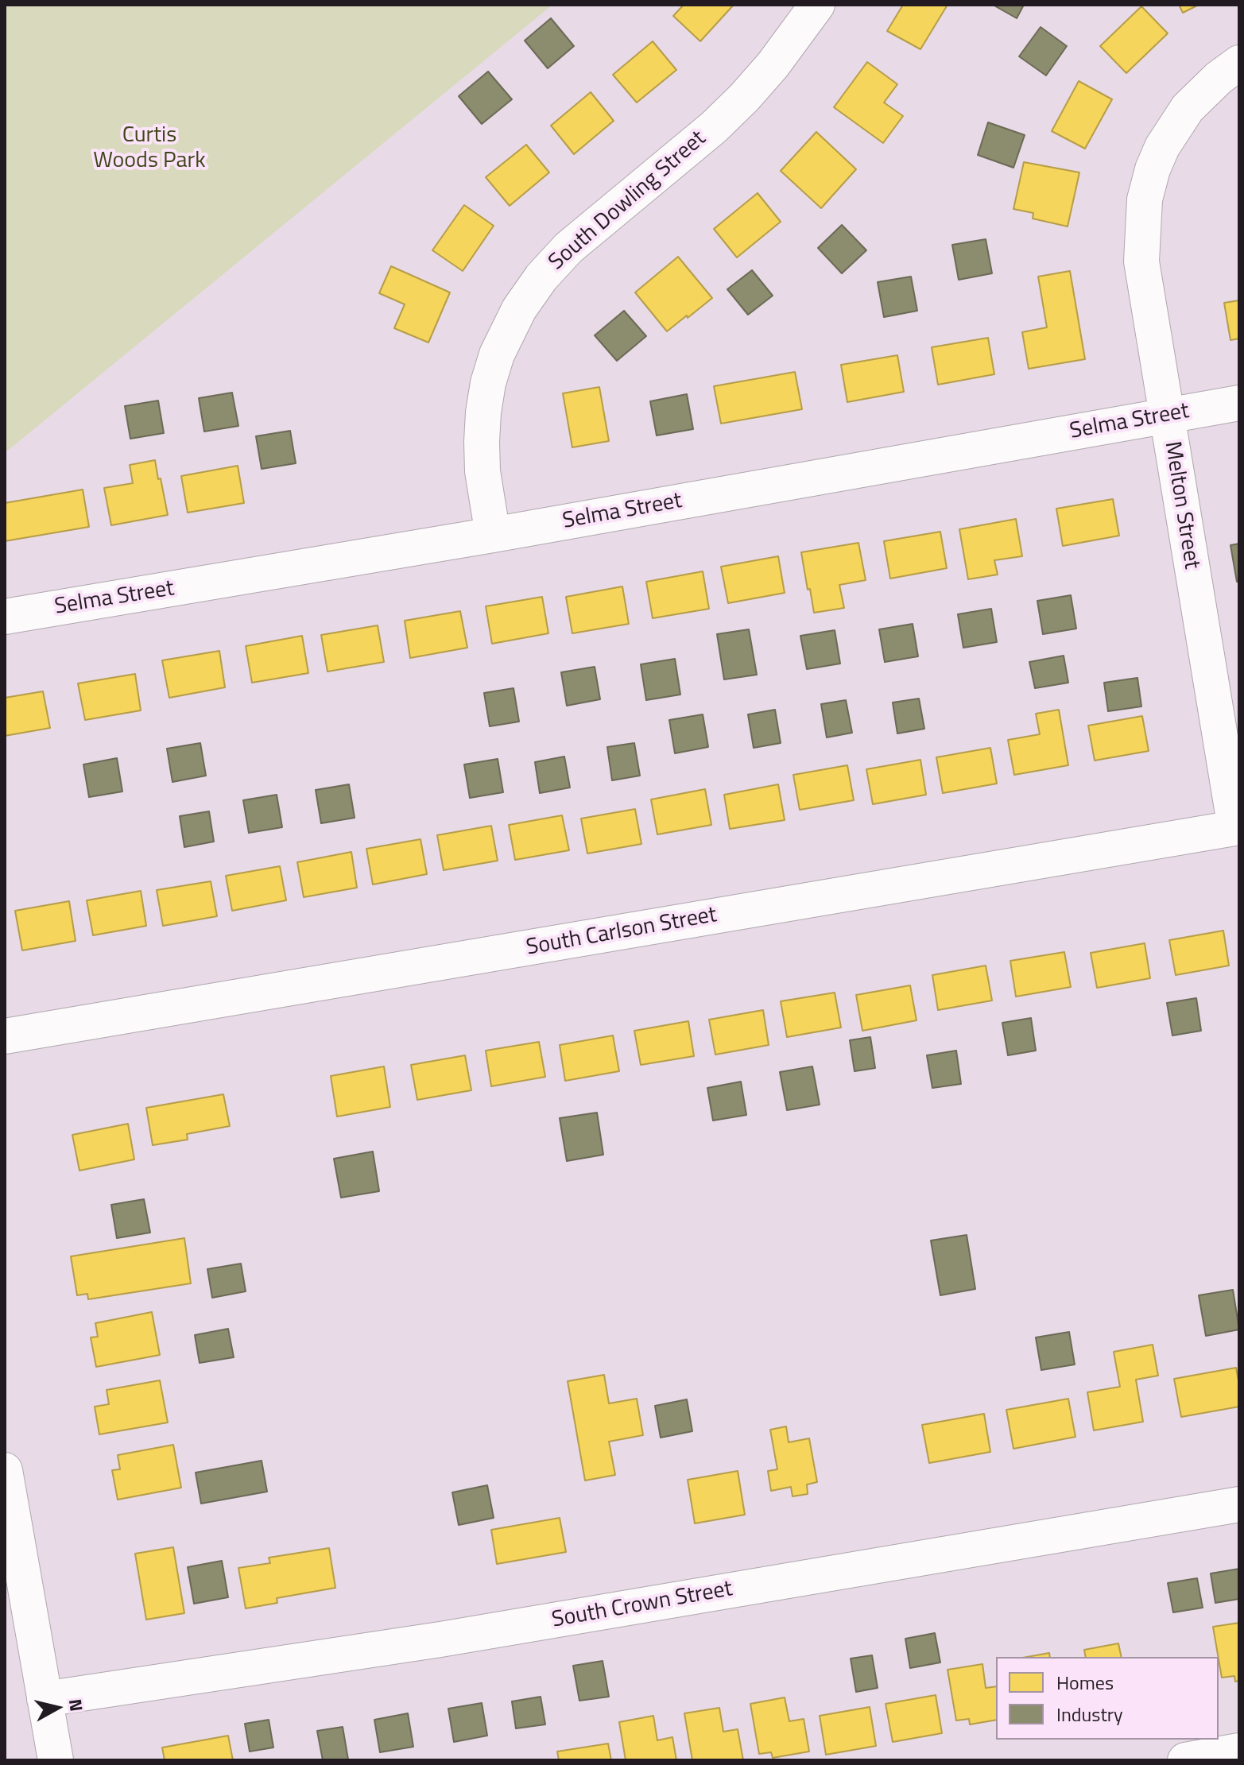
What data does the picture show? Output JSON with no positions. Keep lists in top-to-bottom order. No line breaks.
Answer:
{"streets":{"street":["South Dowling Street","Selma Street","Melton Street","South Carlson Street","South Crown Street"]},"crossings":[["South Dowling Street","Selma Street"],["Selma Street","Melton Street"],["Melton Street","South Carlson Street"]],"parks":["Curtis Woods Park"],"legend":["Homes","Industry"],"north":"right"}
